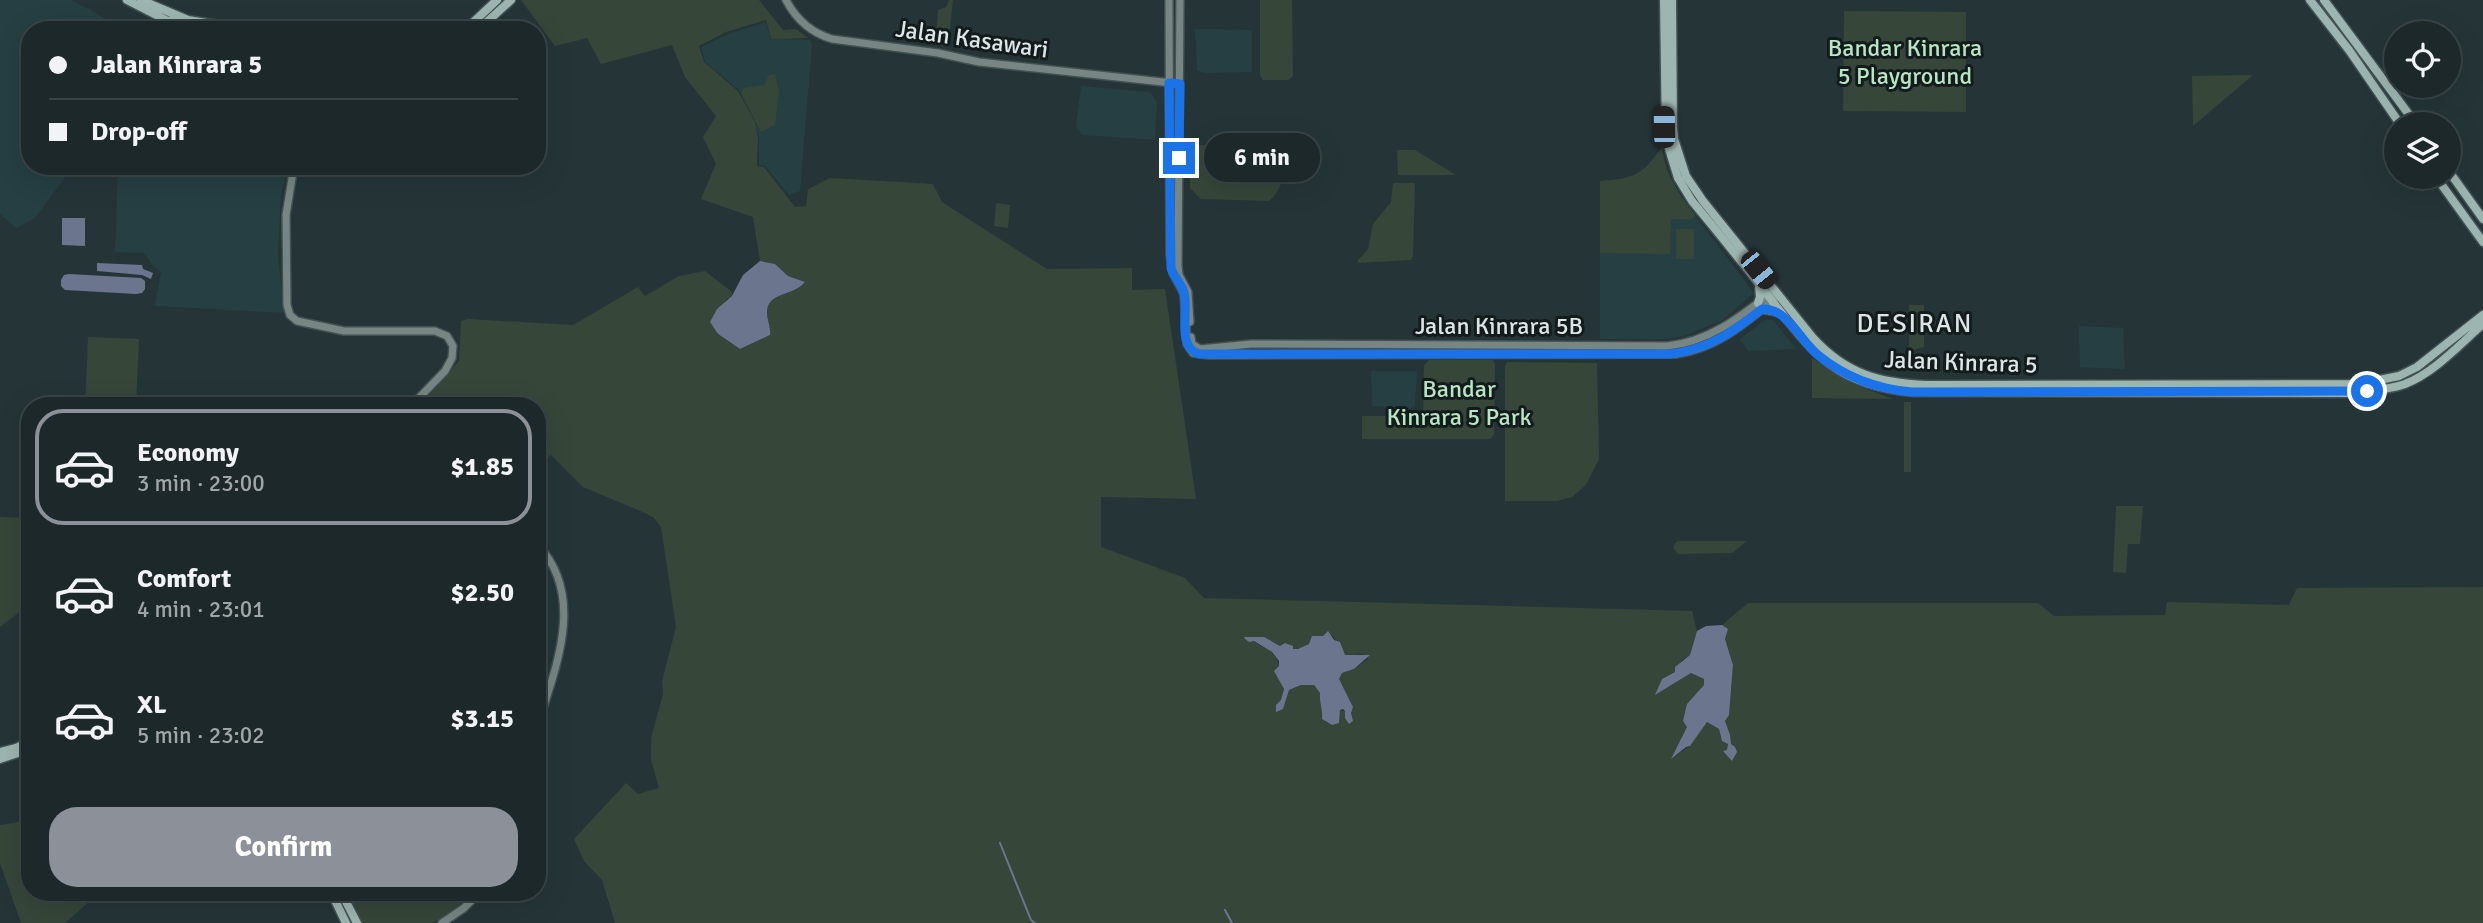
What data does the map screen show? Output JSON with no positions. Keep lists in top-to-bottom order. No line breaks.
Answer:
{"streets":{"main road":["Jalan Kinrara 5"],"street":["Jalan Kasawari","Jalan Kinrara 5B"]},"crossings":[["Jalan Kinrara 5B","Jalan Kinrara 5"]],"districts":["DESIRAN"],"parks":["Bandar Kinrara 5 Playground","Bandar Kinrara 5 Park"],"page":{"banner":["Jalan Kinrara 5","Drop-off"],"bubble":"6 min","list":[{"name":"Economy","note":"3 min · 23:00","value":"$1.85"},{"name":"Comfort","note":"4 min · 23:01","value":"$2.50"},{"name":"XL","note":"5 min · 23:02","value":"$3.15"}],"buttons":"Confirm"}}
